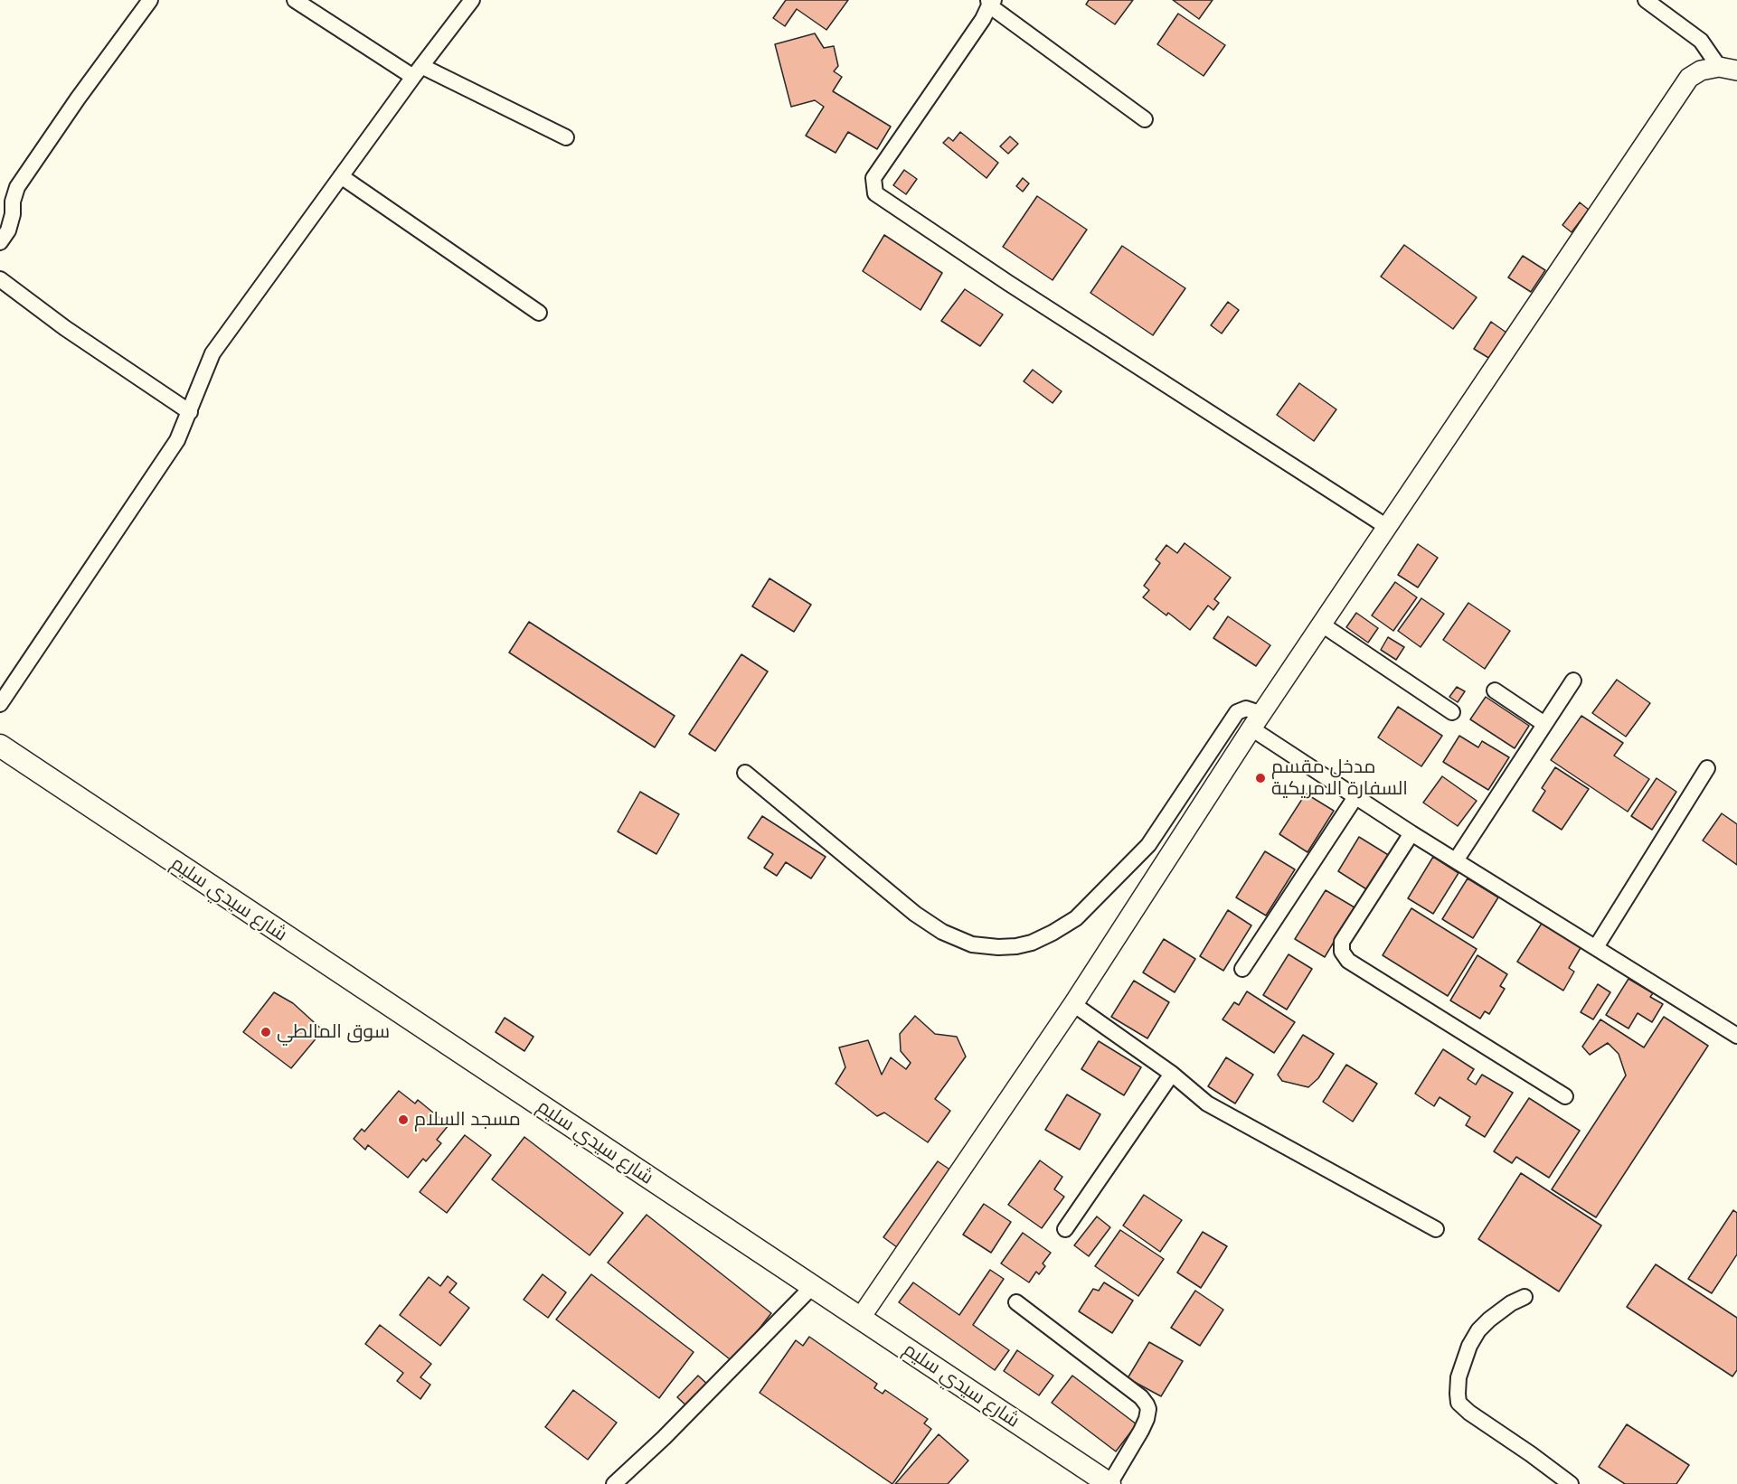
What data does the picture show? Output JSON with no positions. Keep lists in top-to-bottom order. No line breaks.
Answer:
{"streets":{"main road":["شارع سيدي سليم"]},"places":["مدخل مقسم السفارة الامريكية","سوق المالطي","مسجد السلام"]}
